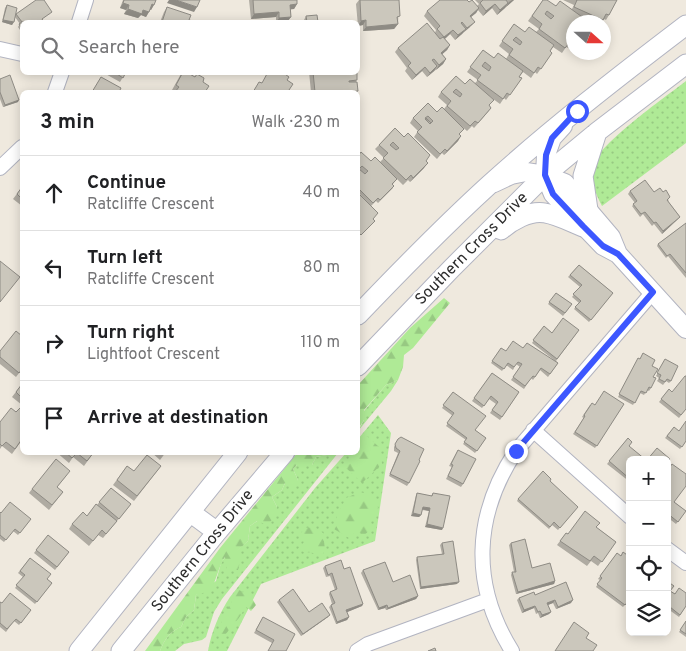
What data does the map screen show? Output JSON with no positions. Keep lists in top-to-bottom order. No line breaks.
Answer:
{"streets":{"main road":["Southern Cross Drive"]},"north":"right","page":{"search":"Search here","heading":["3 min","Walk · 230 m"],"list":[["Continue","Ratcliffe Crescent","40 m"],["Turn left","Ratcliffe Crescent","80 m"],["Turn right","Lightfoot Crescent","110 m"],"Arrive at destination"],"map_buttons":["+","−"]}}
